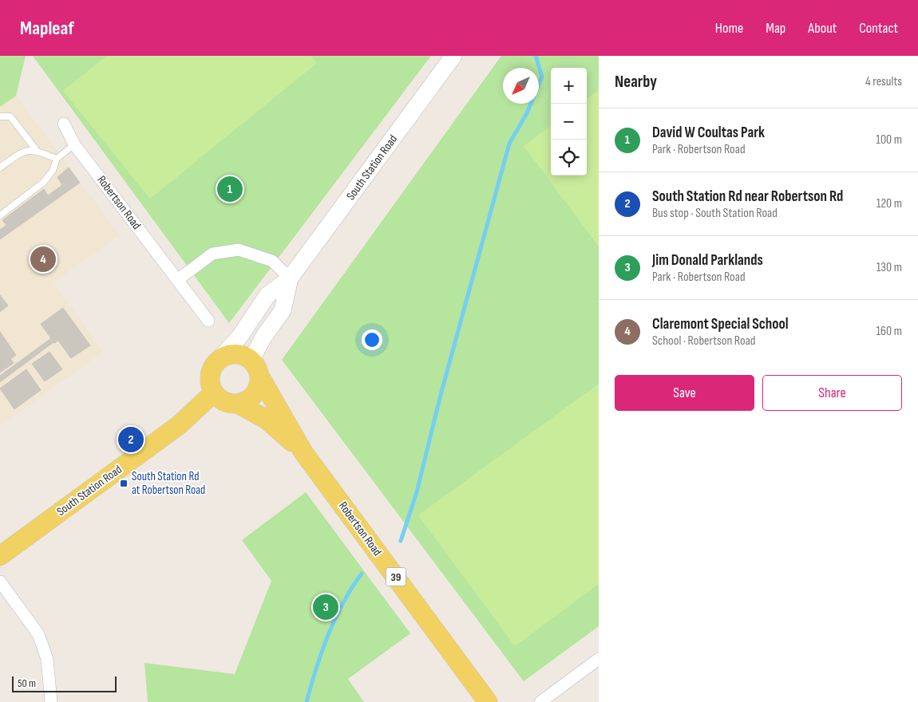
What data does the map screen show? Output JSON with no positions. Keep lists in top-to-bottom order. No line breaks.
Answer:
{"streets":{"main road":["South Station Road","Robertson Road","39"]},"crossings":[["South Station Road","Robertson Road"],["South Station Road","39"],["Robertson Road","39"]],"places":{"transit":["South Station Rd at Robertson Road"]},"scale_bar":"50 m","north":"bottom left","page":{"header":"Mapleaf","nav":["Home","Map","About","Contact"],"heading":["Nearby","4 results"],"map_buttons":["+","−"],"list":[{"mark":"1","name":"David W Coultas Park","note":"Park · Robertson Road","value":"100 m"},{"mark":"2","name":"South Station Rd near Robertson Rd","note":"Bus stop · South Station Road","value":"120 m"},{"mark":"3","name":"Jim Donald Parklands","note":"Park · Robertson Road","value":"130 m"},{"mark":"4","name":"Claremont Special School","note":"School · Robertson Road","value":"160 m"}],"pins":["1","4","2","3"],"buttons":["Save","Share"],"scale":"50 m"}}
